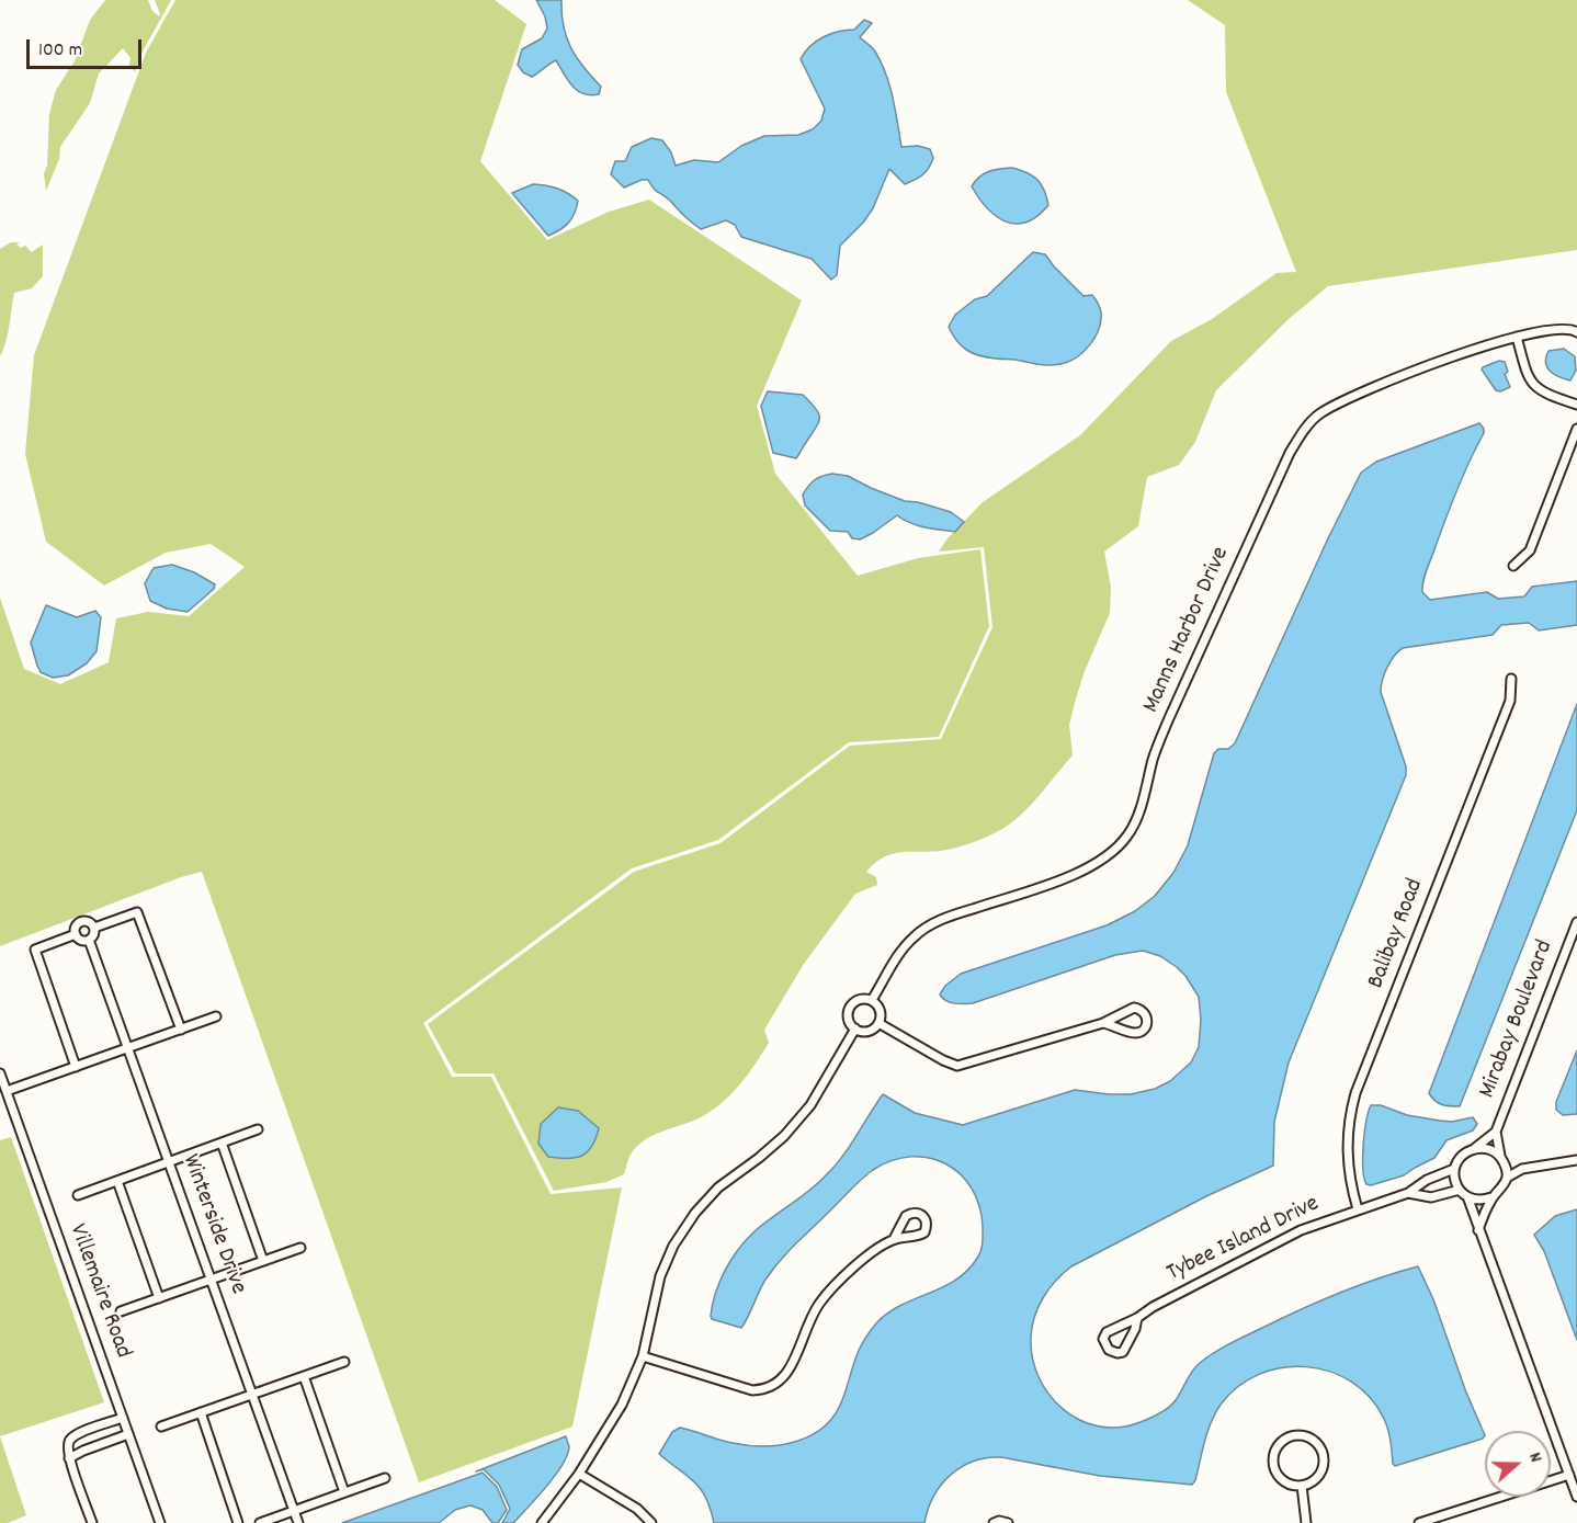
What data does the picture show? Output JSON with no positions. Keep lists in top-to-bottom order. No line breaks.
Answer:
{"streets":{"street":["Manns Harbor Drive","Balibay Road","Mirabay Boulevard","Winterside Drive","Tybee Island Drive","Villemaire Road"]},"crossings":[["Balibay Road","Tybee Island Drive"],["Mirabay Boulevard","Tybee Island Drive"]],"scale_bar":"100 m","north":"right"}
